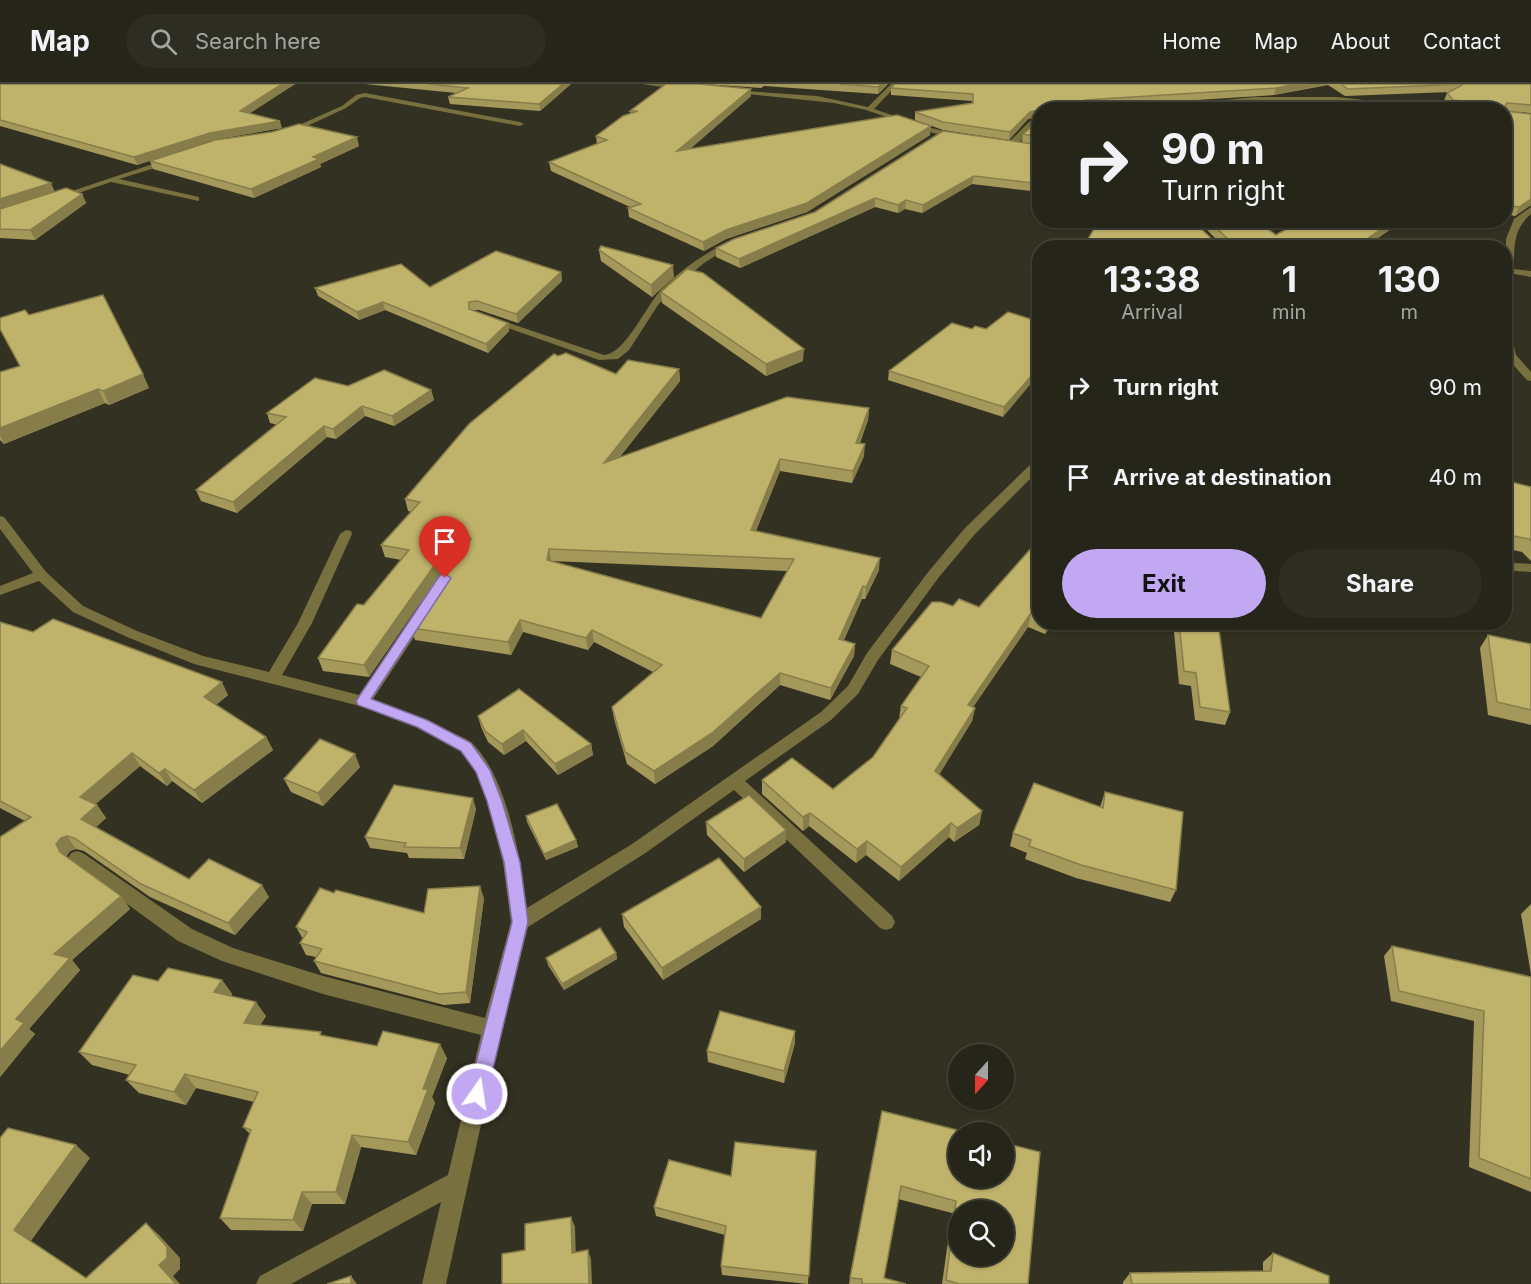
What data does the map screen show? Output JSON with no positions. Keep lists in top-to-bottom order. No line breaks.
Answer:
{"north":"bottom","page":{"header":"Map","search":"Search here","nav":["Home","Map","About","Contact"],"turn":["90 m","Turn right"],"eta":["13:38","Arrival","1","min","130","m"],"list":[{"name":"Turn right","value":"90 m"},{"name":"Arrive at destination","value":"40 m"}],"buttons":["Exit","Share"]}}
